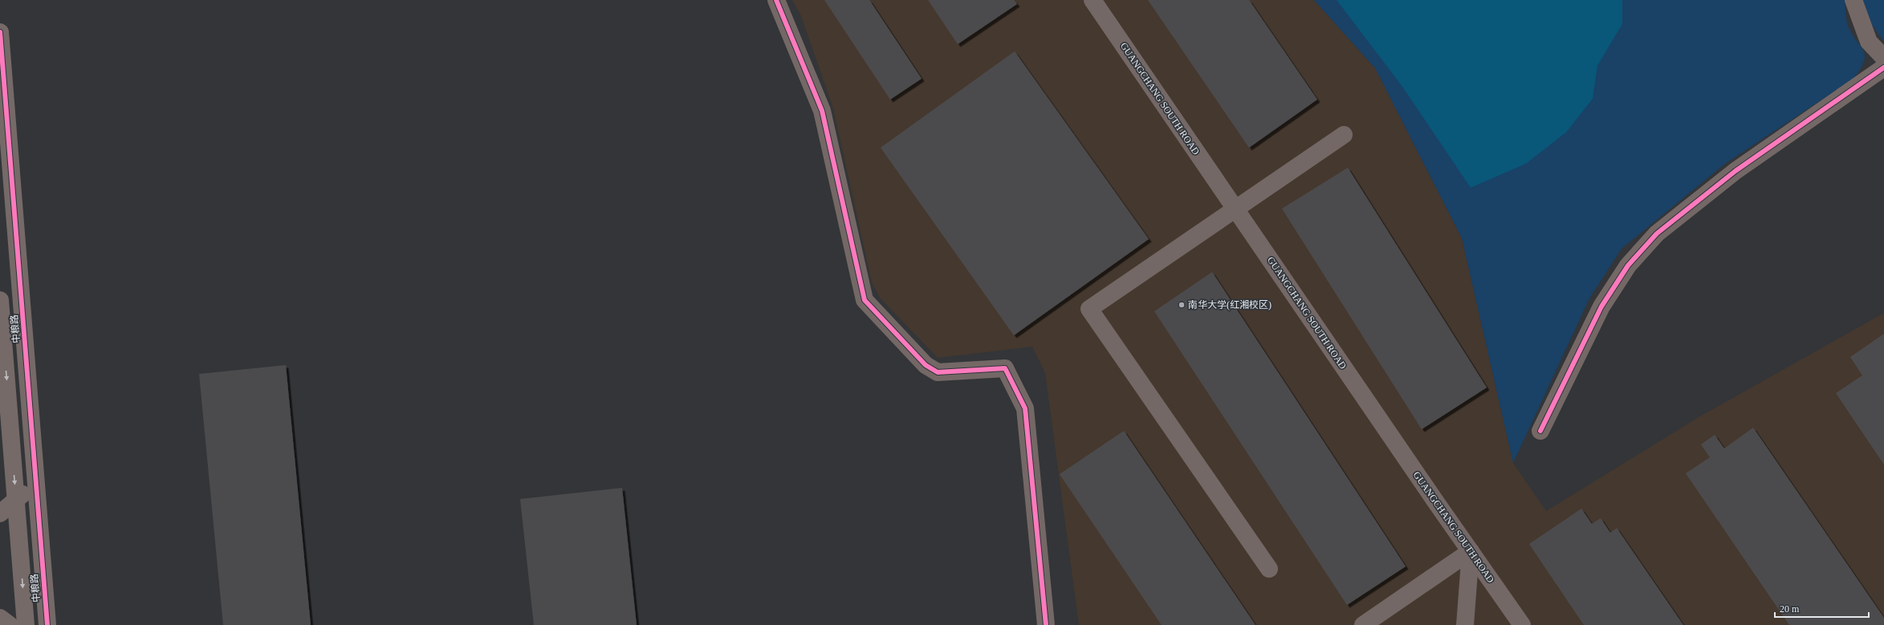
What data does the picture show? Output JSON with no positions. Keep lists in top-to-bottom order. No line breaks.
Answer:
{"streets":{"street":["GUANGCHANG SOUTH ROAD","中粮路"]},"places":["南华大学(红湘校区)"],"scale_bar":"20 m"}
